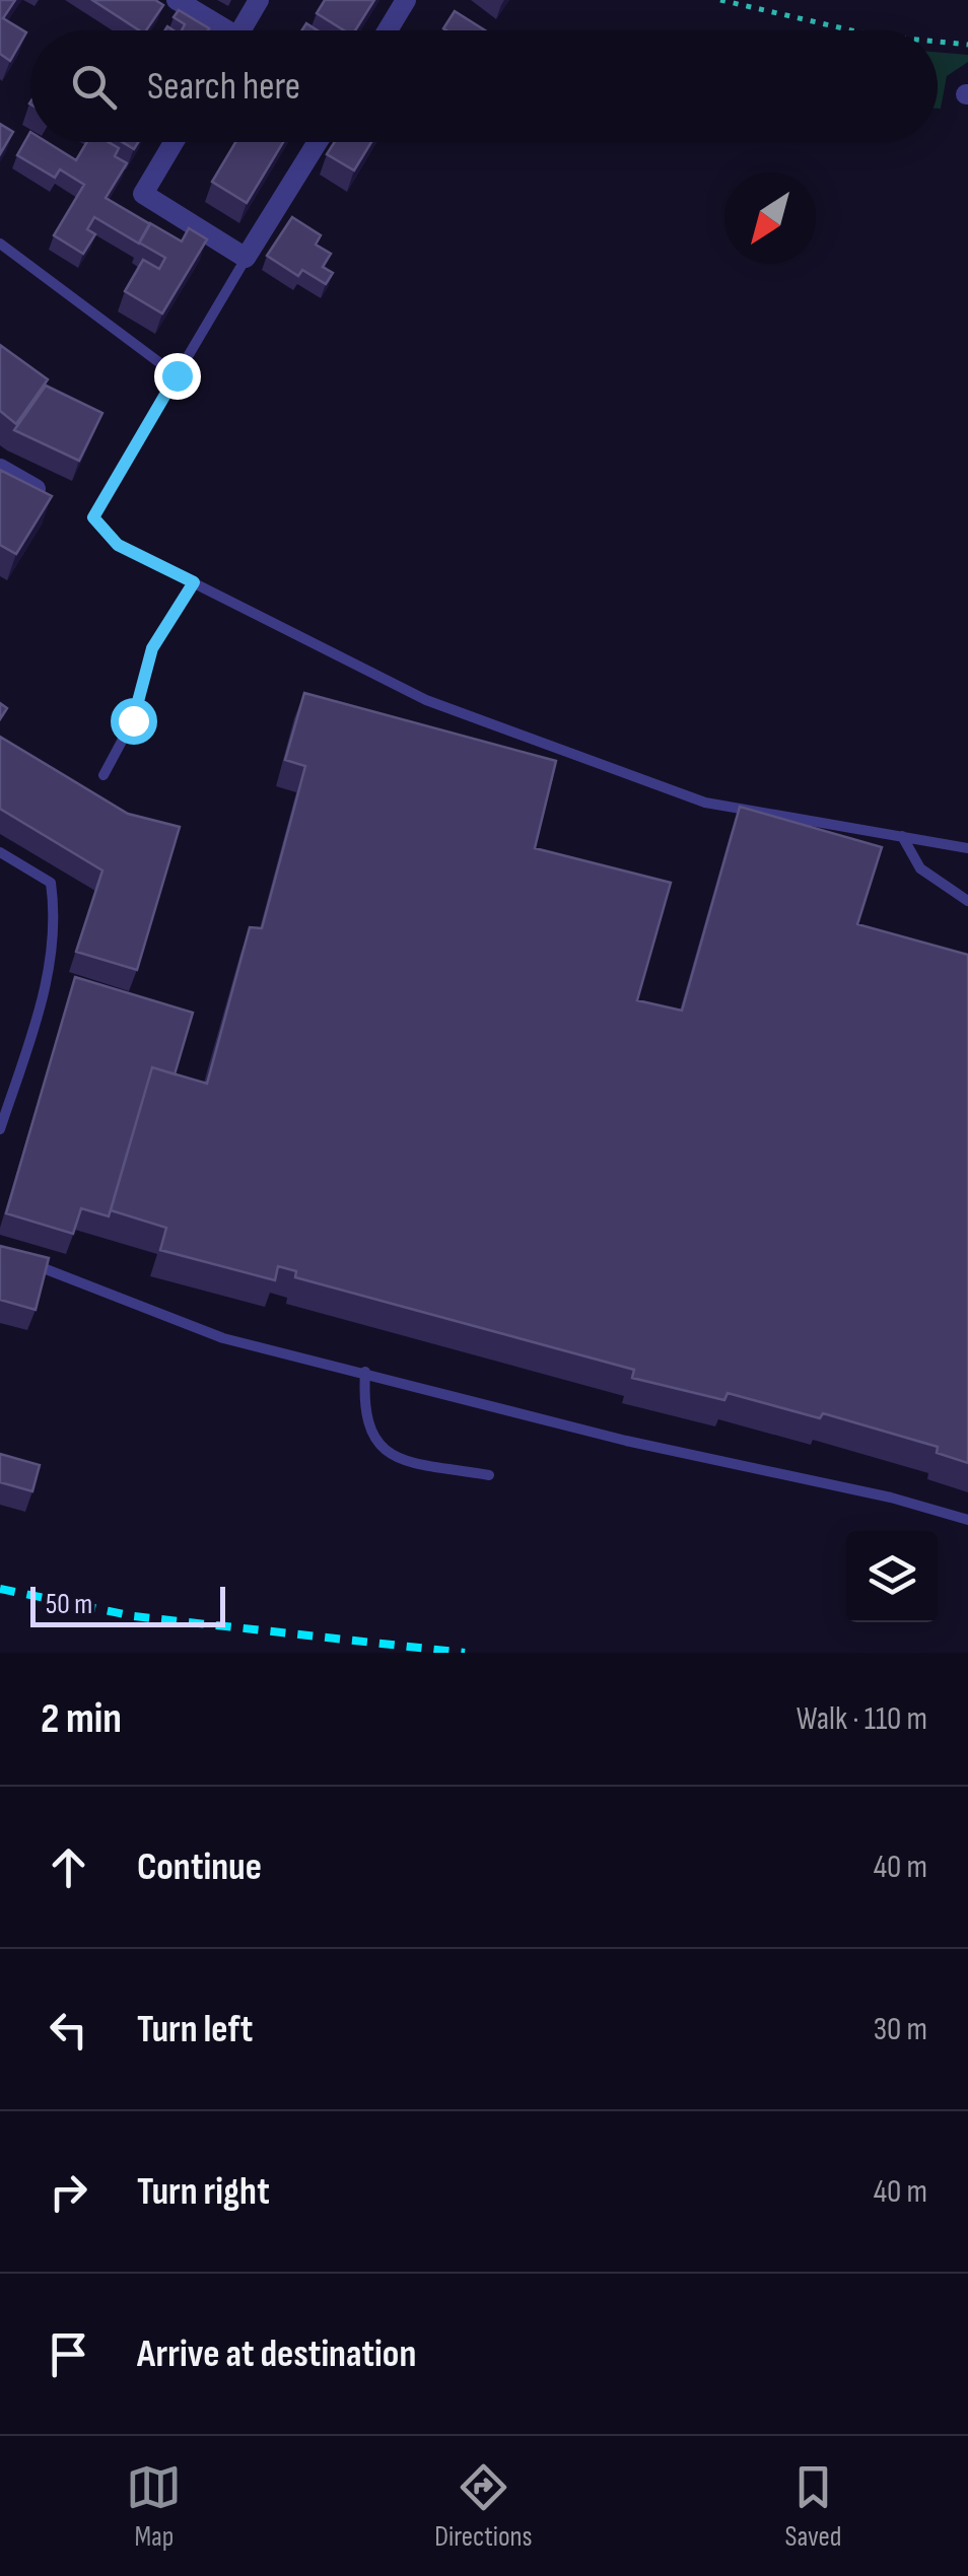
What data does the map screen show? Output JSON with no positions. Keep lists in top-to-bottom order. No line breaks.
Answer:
{"scale_bar":"50 m","north":"bottom left","page":{"search":"Search here","scale":"50 m","heading":["2 min","Walk · 110 m"],"list":[["Continue","40 m"],["Turn left","30 m"],["Turn right","40 m"],"Arrive at destination"],"nav":["Map","Directions","Saved"]}}
